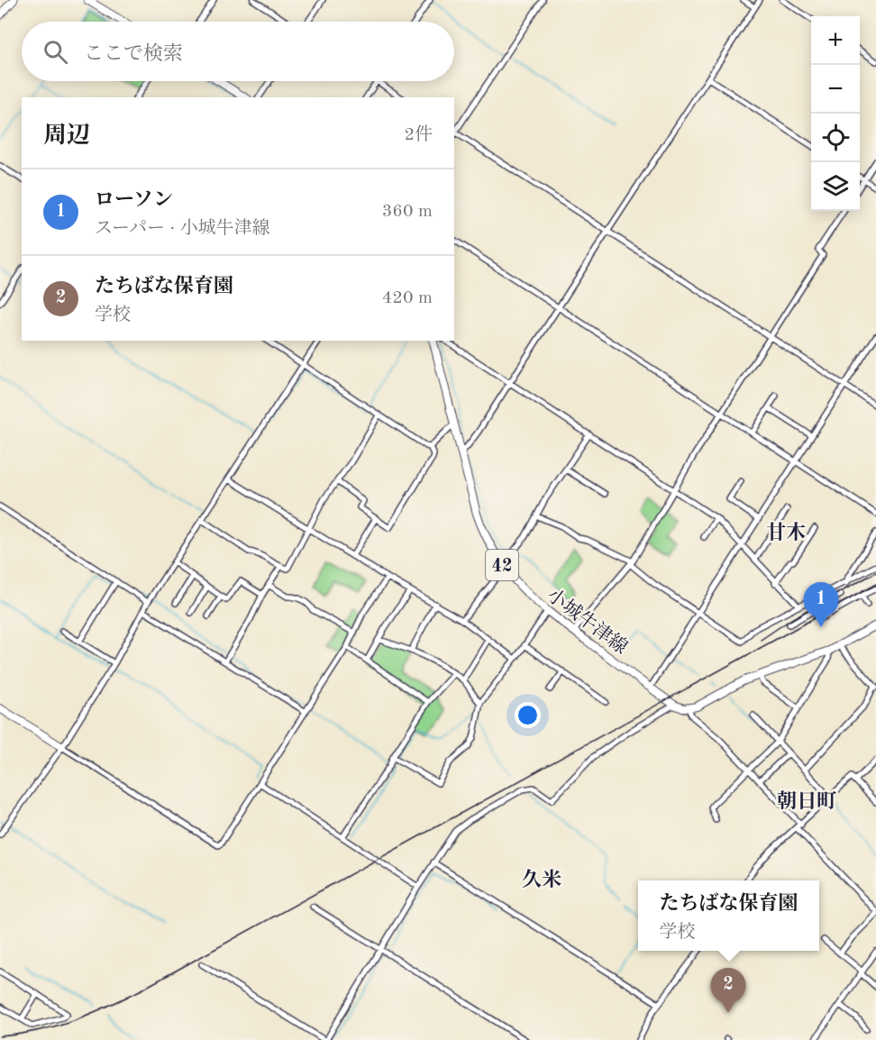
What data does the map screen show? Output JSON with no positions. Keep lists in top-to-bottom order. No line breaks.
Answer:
{"streets":{"main road":["42","小城牛津線"]},"districts":["甘木","朝日町","久米"],"page":{"map_buttons":["+","−"],"search":"ここで検索","heading":["周辺","2件"],"list":[{"mark":"1","name":"ローソン","note":"スーパー · 小城牛津線","value":"360 m"},{"mark":"2","name":"たちばな保育園","note":"学校","value":"420 m"}],"pins":["1","2"],"popup":["たちばな保育園","学校"]}}
